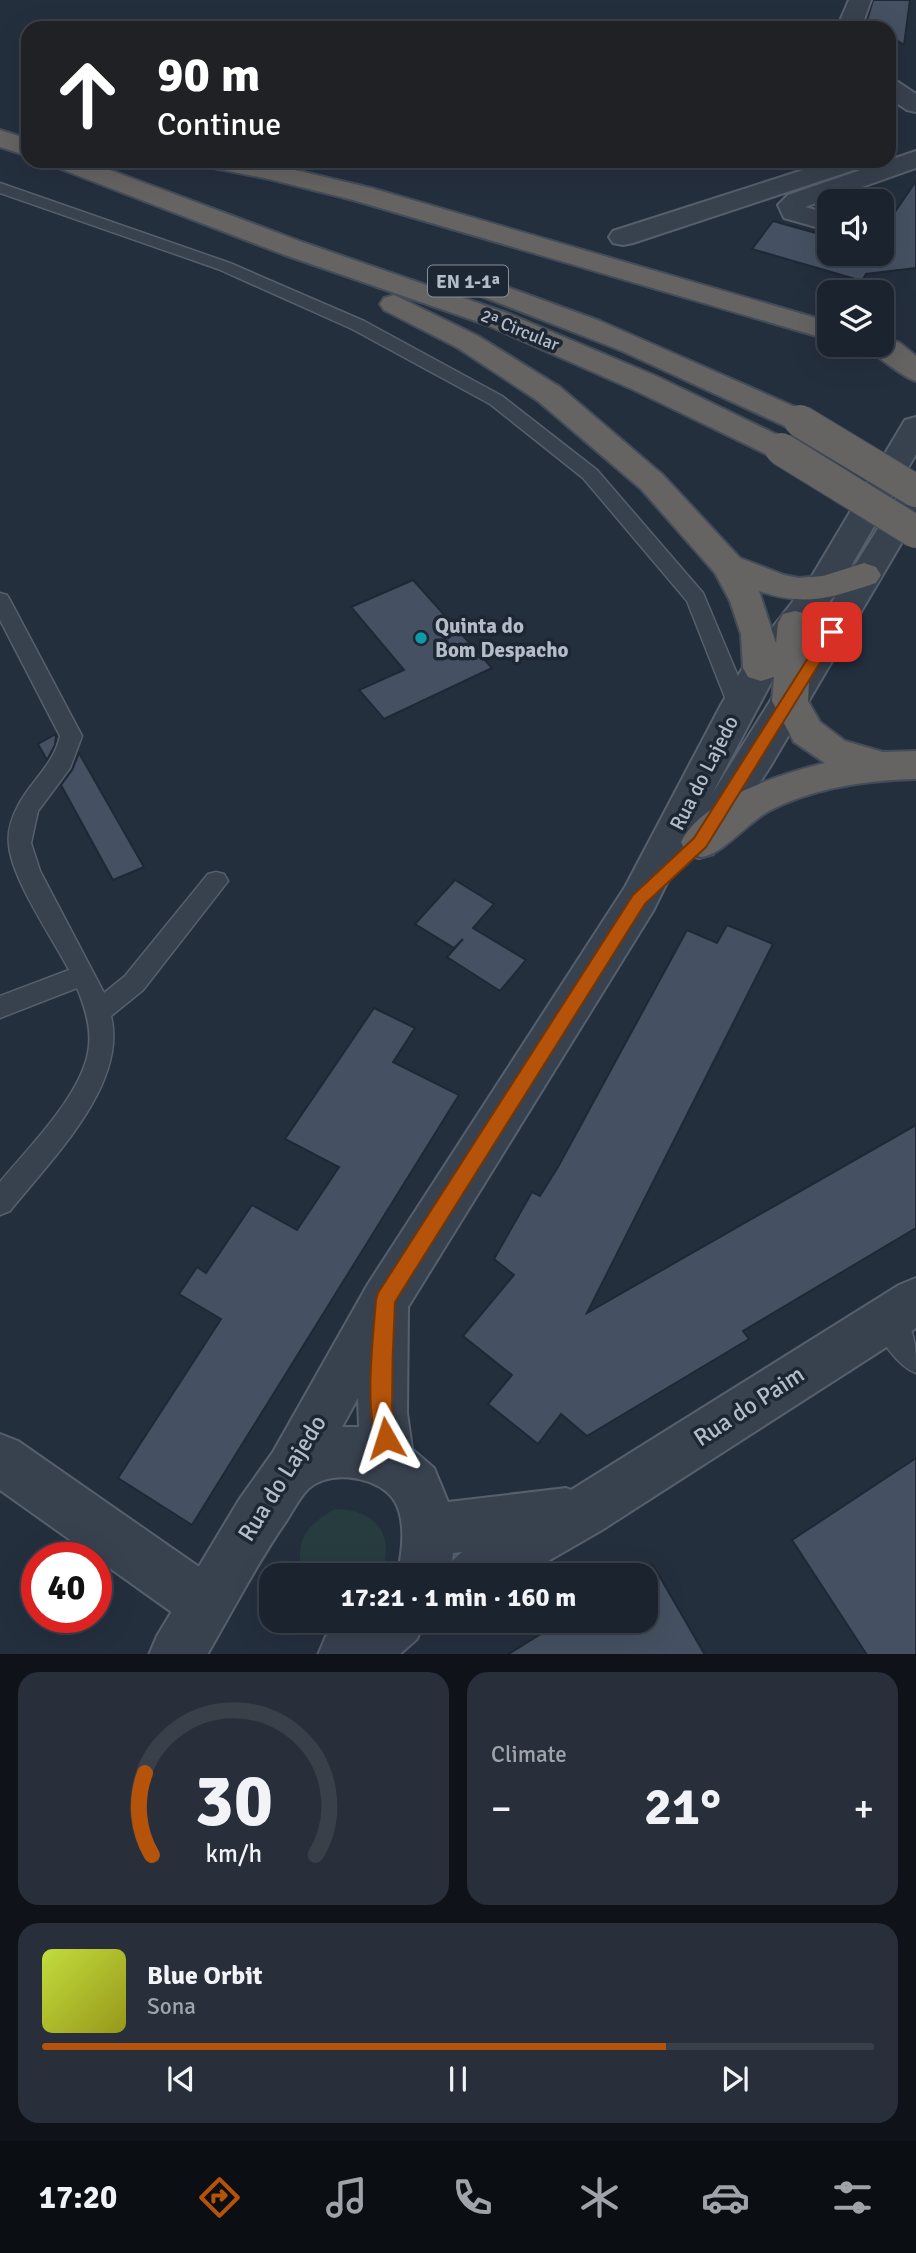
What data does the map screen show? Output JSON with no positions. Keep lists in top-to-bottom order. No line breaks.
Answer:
{"streets":{"highway":["EN 1-1ª","2ª Circular"],"street":["Rua do Lajedo","Rua do Paim"]},"places":["Quinta do Bom Despacho"],"page":{"turn":["90 m","Continue"],"limit":"40","trip":"17:21 · 1 min · 160 m","tile":"Climate","heat":["−","21°","+"],"song":["Blue Orbit","Sona"],"tabs":"17:20","gauge":["30","km/h"]}}
